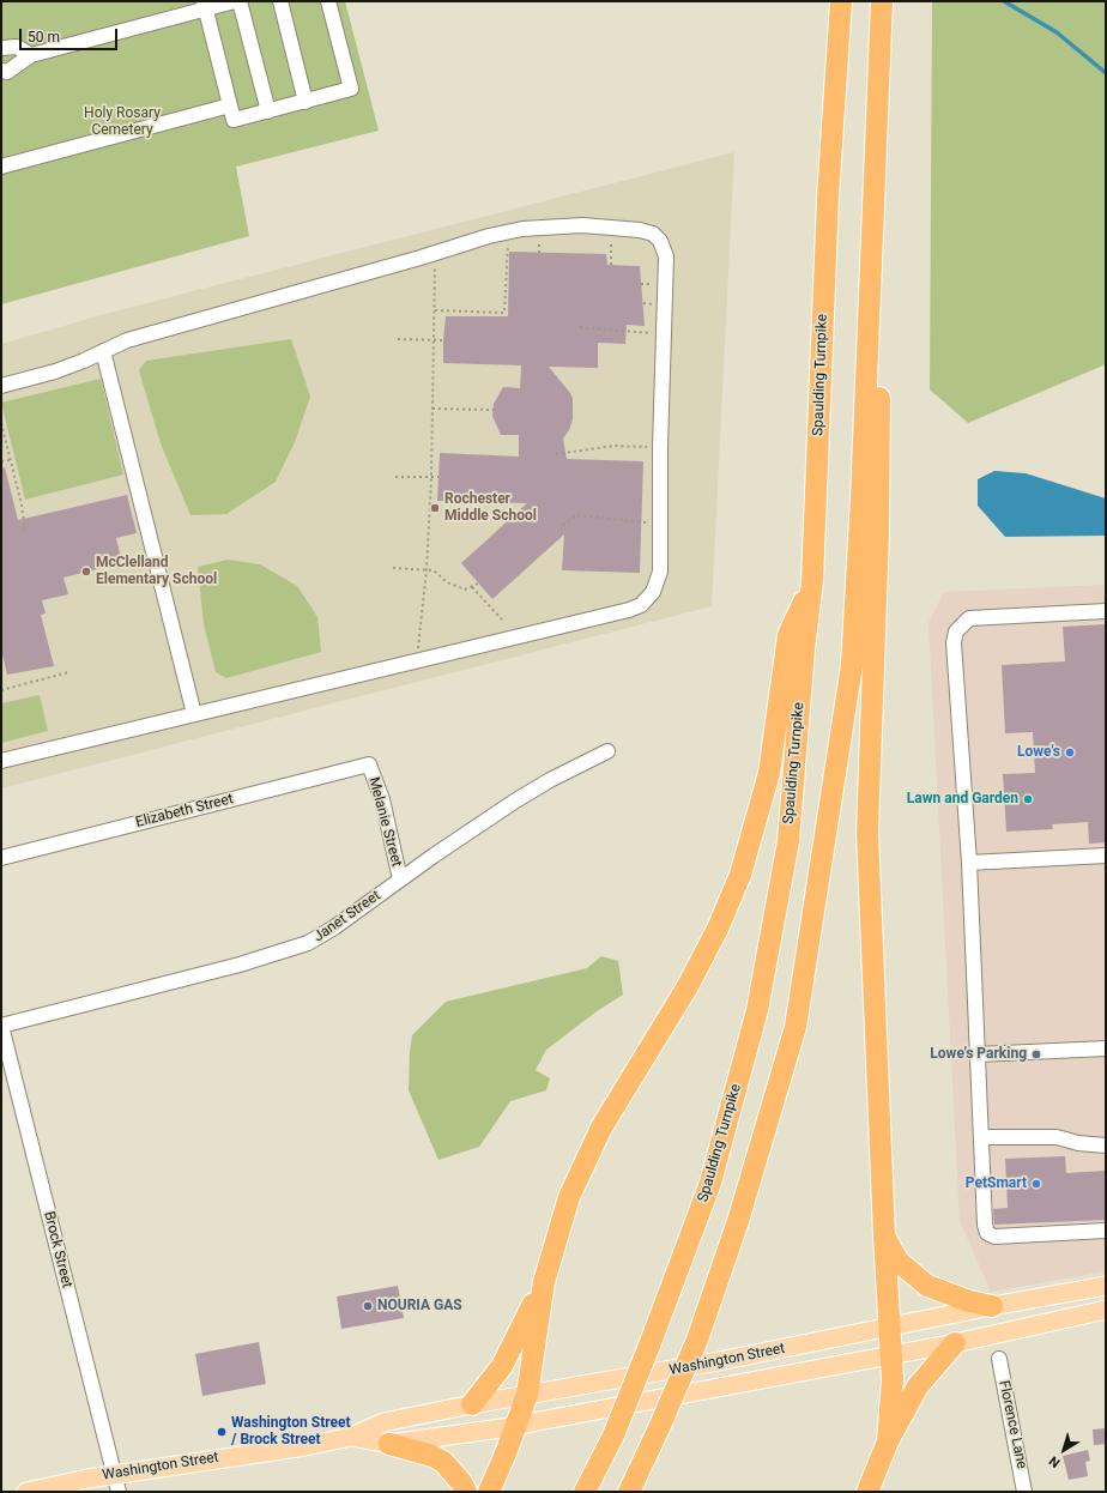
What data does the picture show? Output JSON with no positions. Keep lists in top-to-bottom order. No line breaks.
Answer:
{"streets":{"highway":["Spaulding Turnpike"],"main road":["Washington Street"],"street":["Elizabeth Street","Melanie Street","Janet Street","Brock Street","Florence Lane"]},"crossings":[["Elizabeth Street","Melanie Street"],["Melanie Street","Janet Street"],["Janet Street","Brock Street"],["Brock Street","Washington Street"]],"parks":["Holy Rosary Cemetery"],"places":["Rochester Middle School","McClelland Elementary School","Lowe's","Lawn and Garden","Lowe's Parking","PetSmart","NOURIA GAS","Washington Street / Brock Street"],"scale_bar":"50 m","north":"bottom left"}
